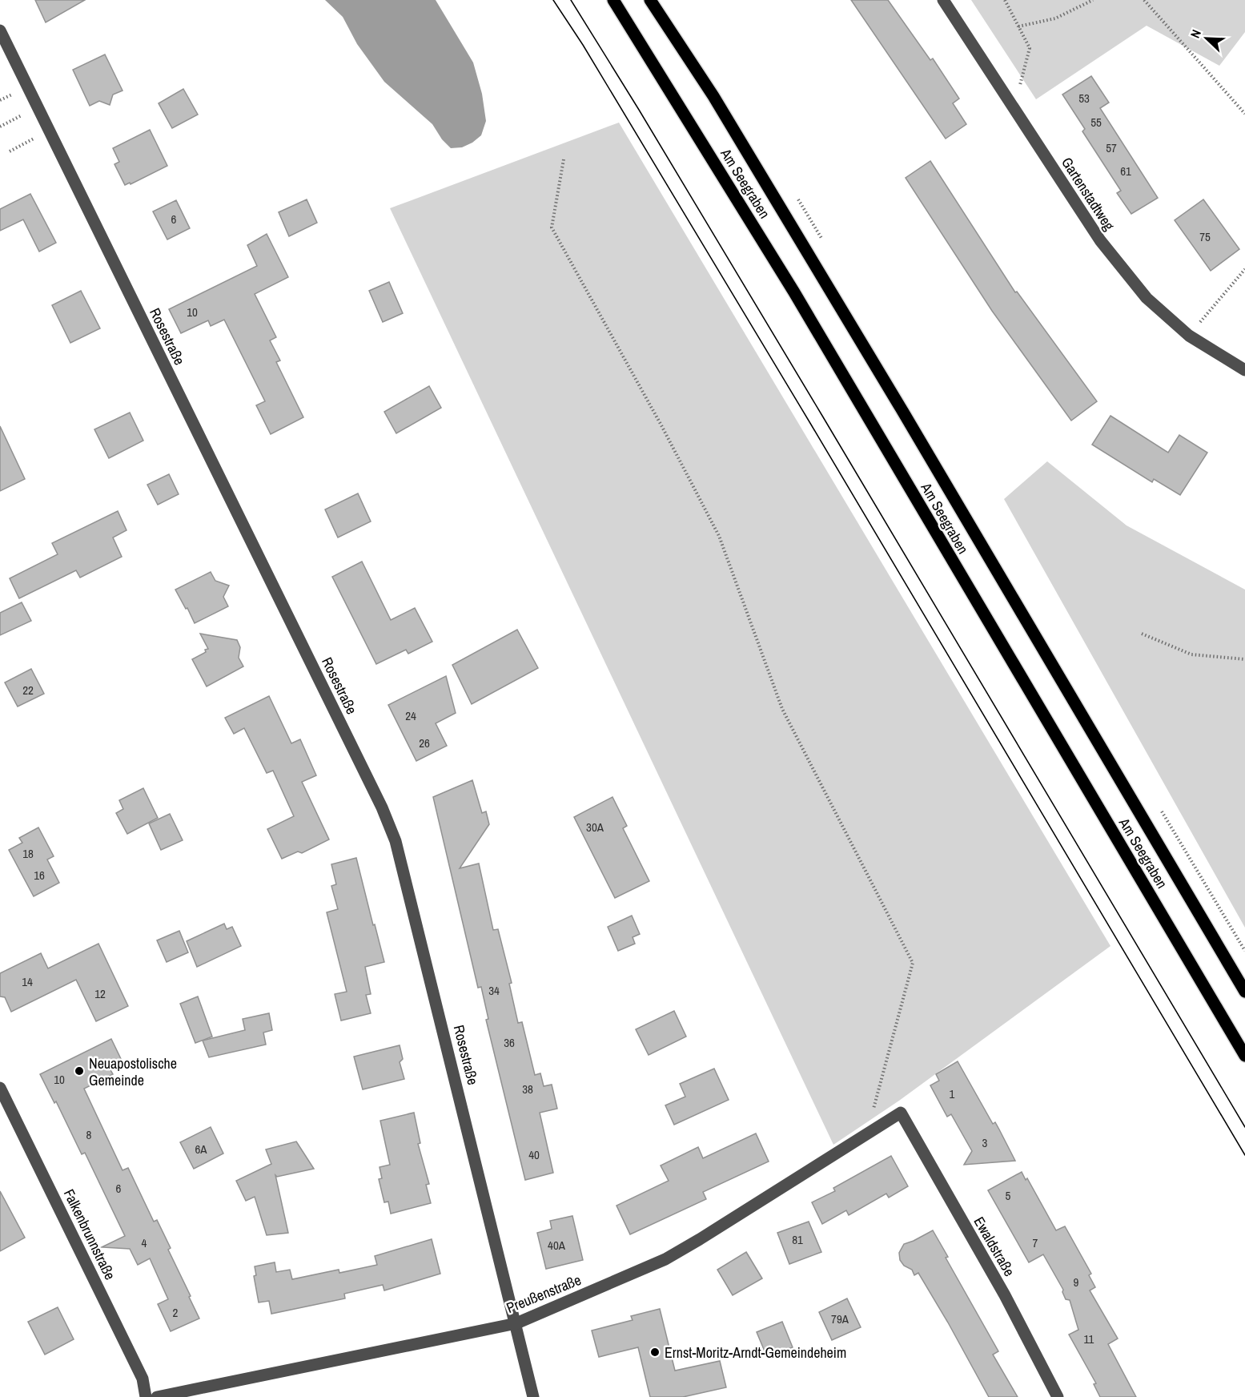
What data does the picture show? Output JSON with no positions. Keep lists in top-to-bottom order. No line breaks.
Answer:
{"streets":{"main road":["Am Seegraben"],"street":["Gartenstadtweg","Rosestraße","Falkenbrunnstraße","Ewaldstraße","Preußenstraße"]},"crossings":[["Rosestraße","Preußenstraße"],["Ewaldstraße","Preußenstraße"]],"places":["Neuapostolische Gemeinde","Ernst-Moritz-Arndt-Gemeindeheim"],"house_numbers":["53","55","57","61","6","75","10","22","24","26","30A","18","16","14","34","12","36","10","38","1","8","3","6A","40","6","5","81","4","7","40A","9","2","79A","11"],"north":"top left"}
